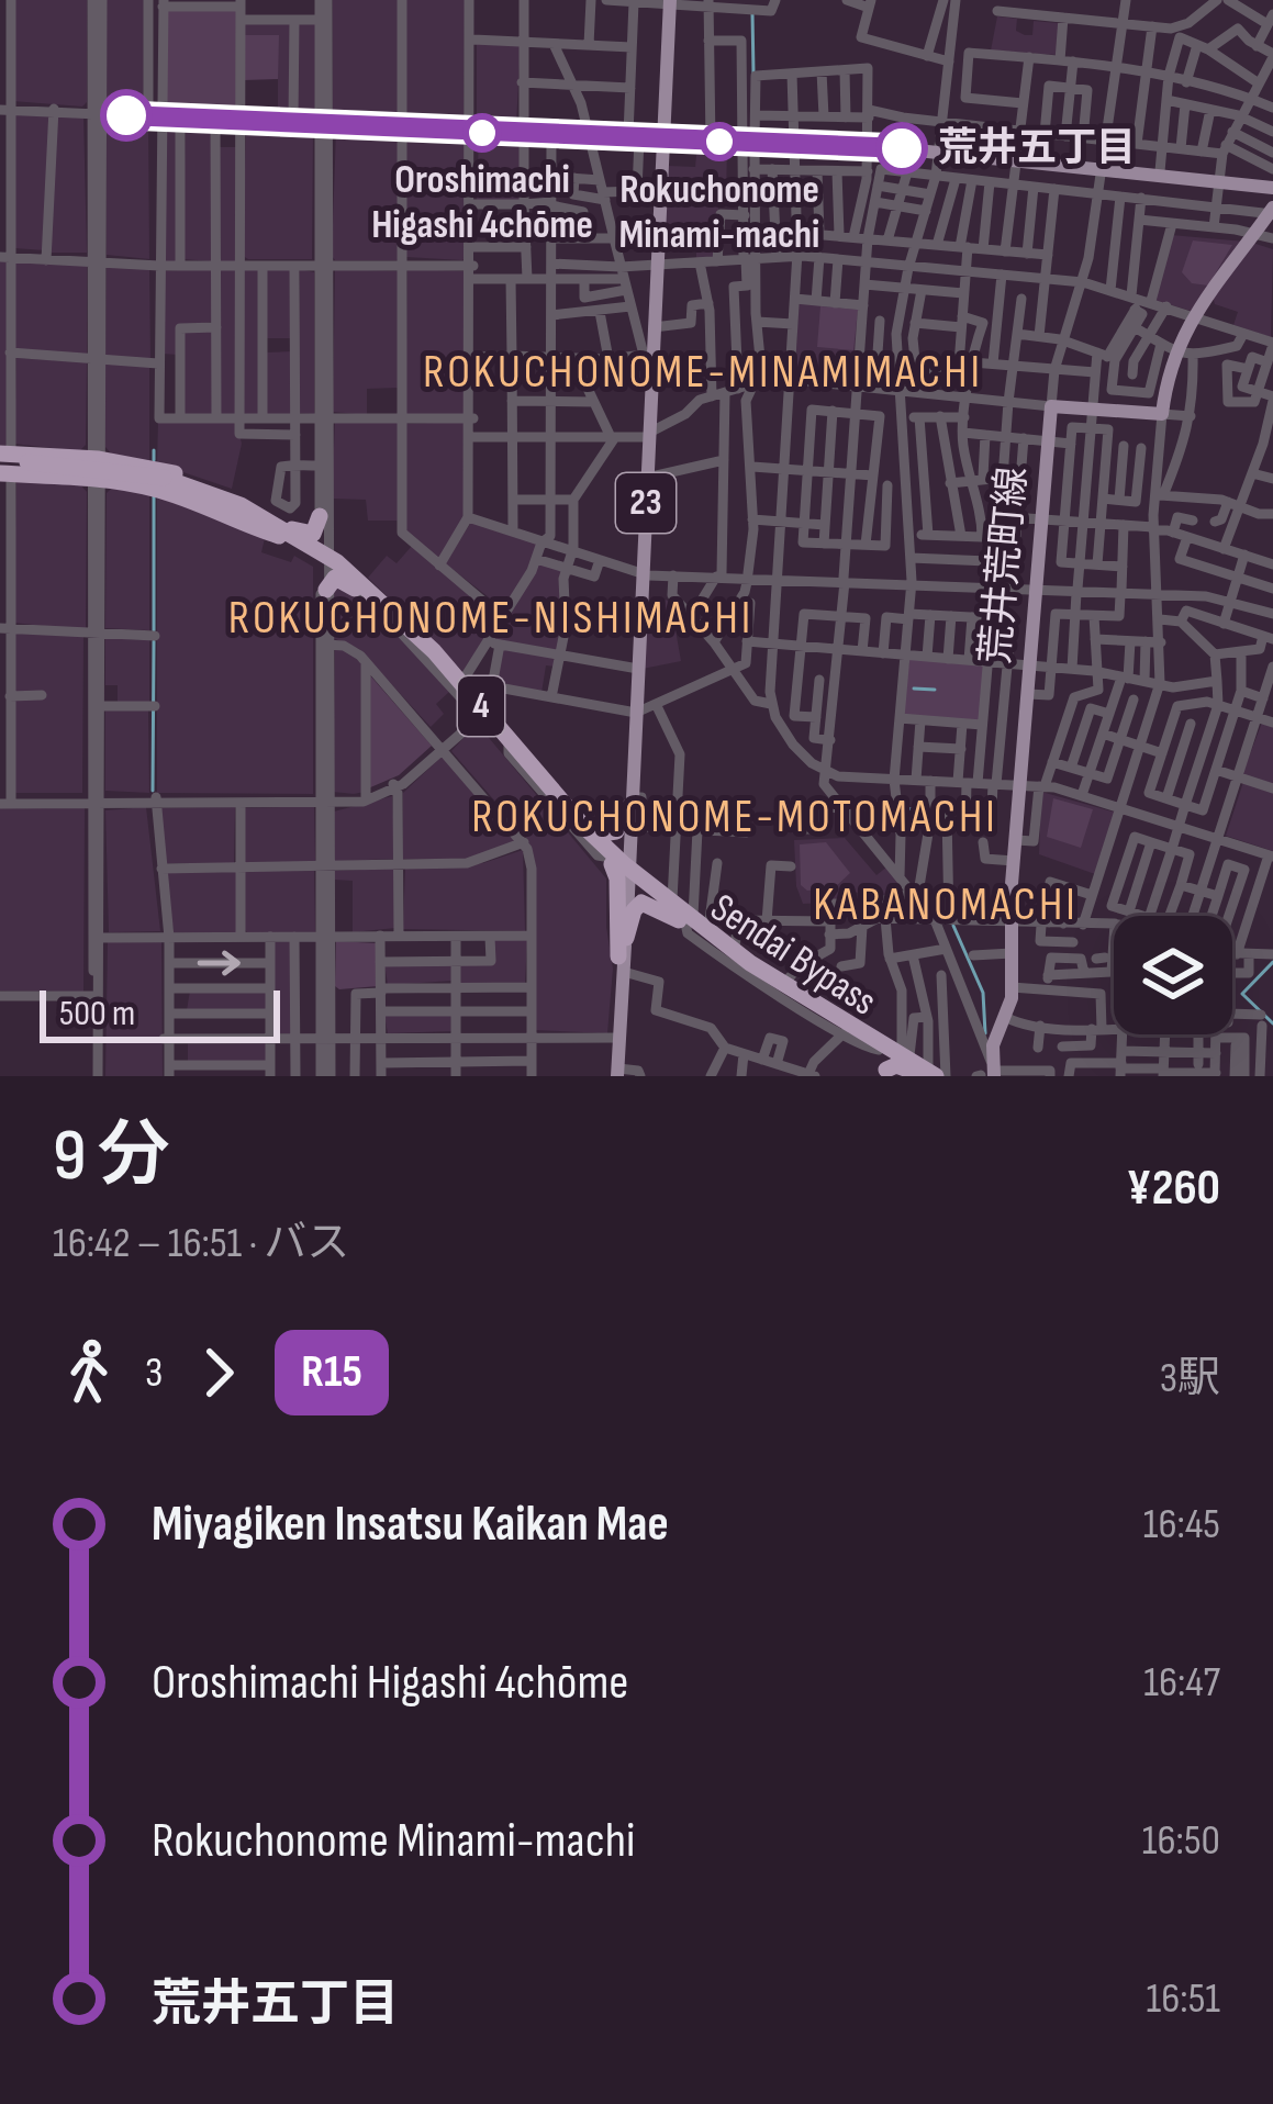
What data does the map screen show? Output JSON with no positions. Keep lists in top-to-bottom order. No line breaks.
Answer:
{"streets":{"highway":["4","Sendai Bypass"],"main road":["23","荒井荒町線"]},"crossings":[["23","Sendai Bypass"],["4","Sendai Bypass"]],"districts":["ROKUCHONOME-MINAMIMACHI","ROKUCHONOME-NISHIMACHI","ROKUCHONOME-MOTOMACHI","KABANOMACHI"],"places":["Oroshimachi Higashi 4chōme","Rokuchonome Minami-machi","荒井五丁目"],"lines":["bus line R15"],"scale_bar":"500 m","page":{"scale":"500 m","heading":["9 分","16:42 – 16:51 · バス","¥260"],"legs":["3","R15","3駅"],"list":[{"name":"Miyagiken Insatsu Kaikan Mae","value":"16:45"},{"name":"Oroshimachi Higashi 4chōme","value":"16:47"},{"name":"Rokuchonome Minami-machi","value":"16:50"},{"name":"荒井五丁目","value":"16:51"}]}}
